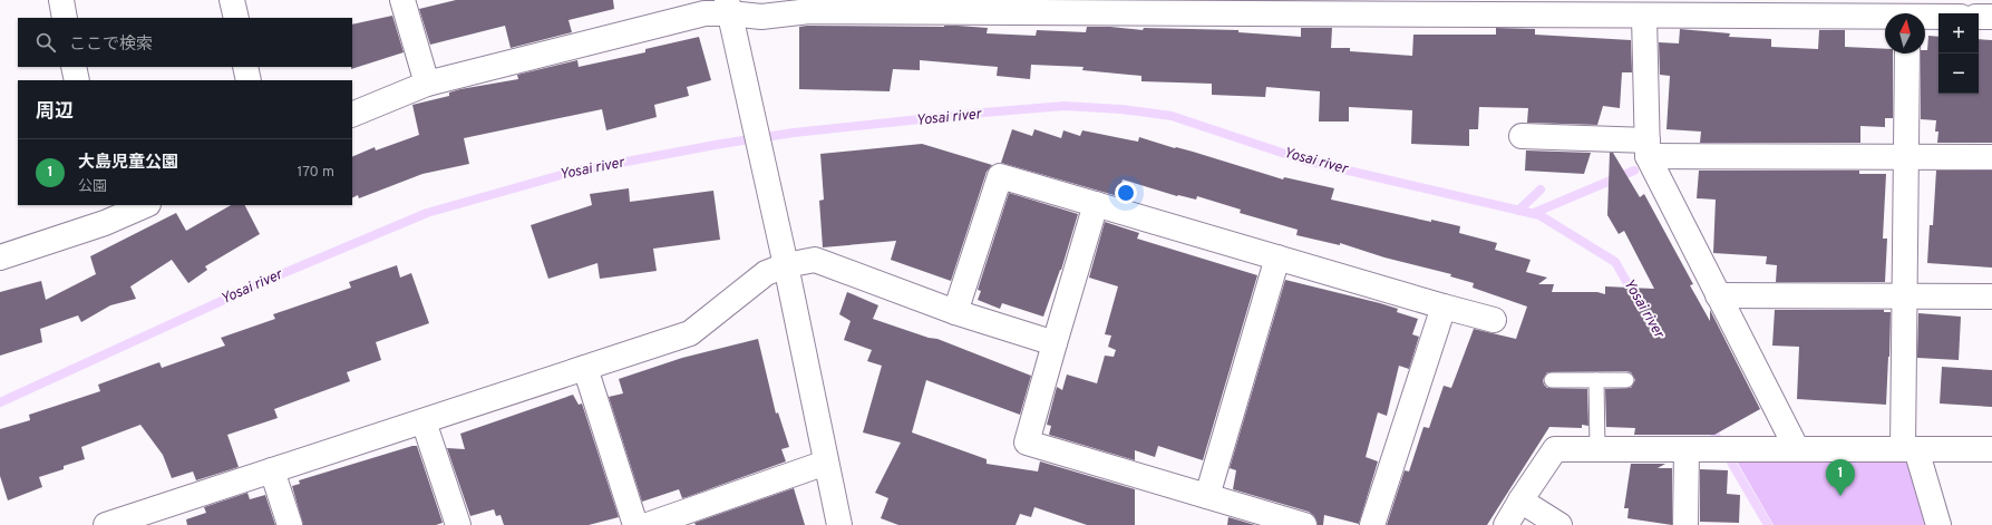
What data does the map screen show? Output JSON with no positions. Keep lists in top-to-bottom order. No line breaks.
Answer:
{"water":["Yosai river"],"north":"top","page":{"map_buttons":["+","−"],"search":"ここで検索","heading":"周辺","list":[{"mark":"1","name":"大島児童公園","note":"公園","value":"170 m"}],"pins":"1"}}
